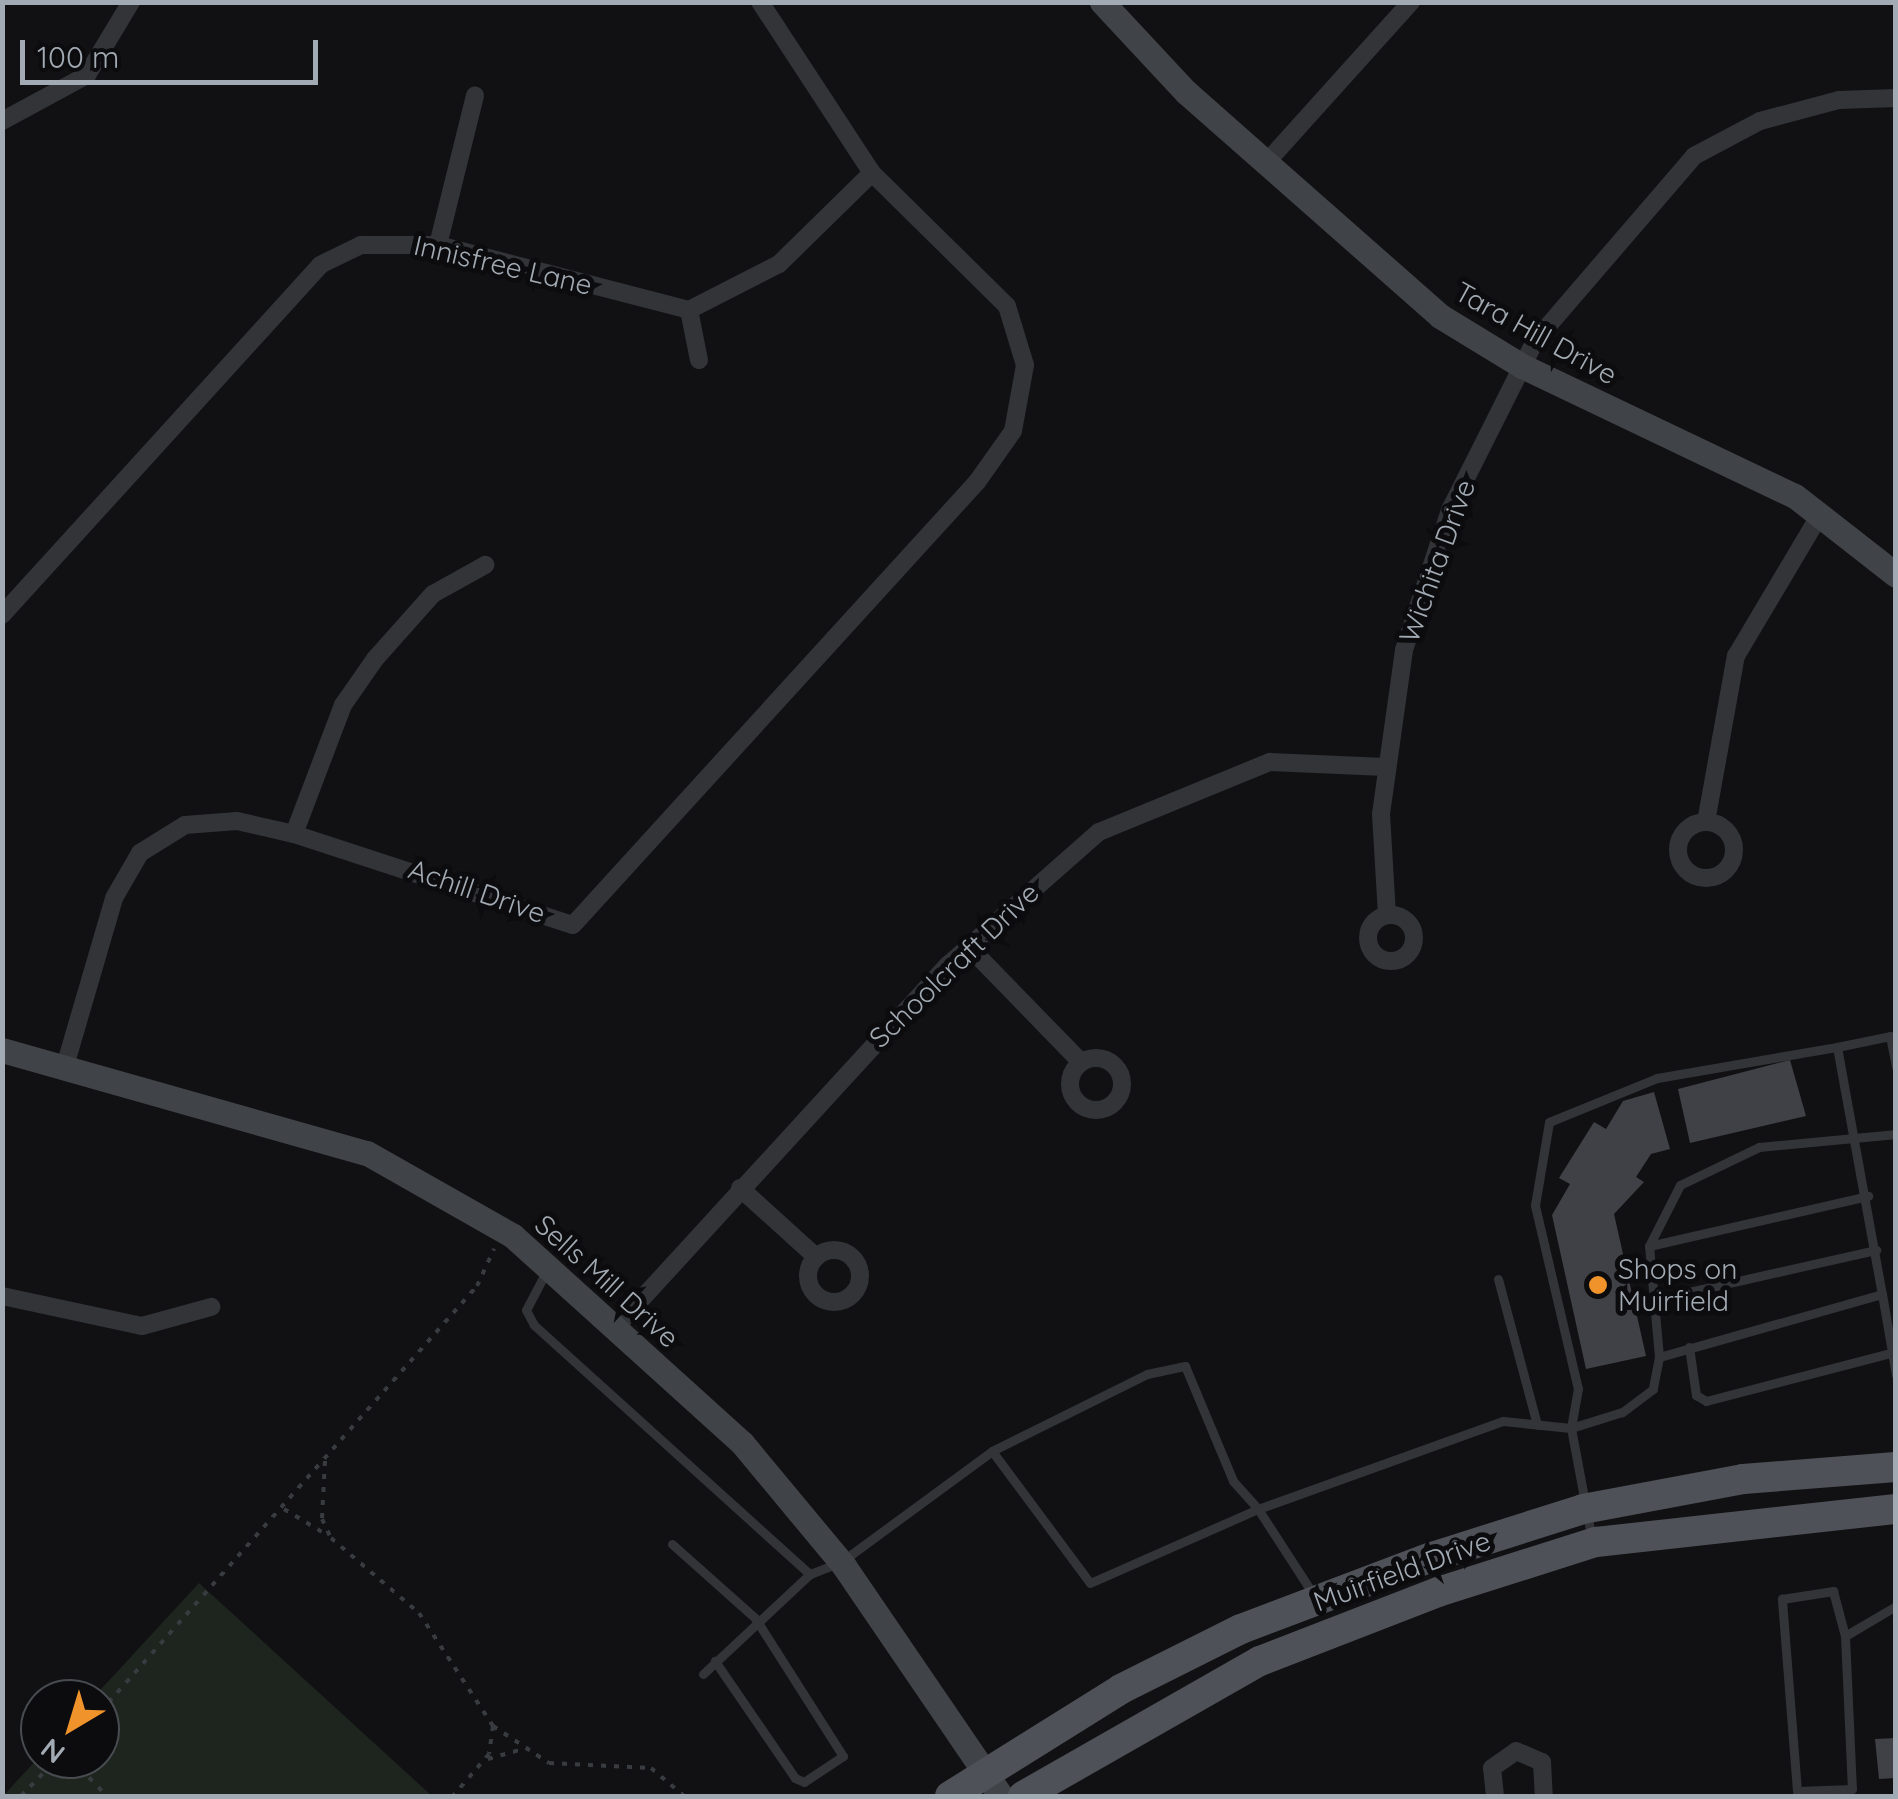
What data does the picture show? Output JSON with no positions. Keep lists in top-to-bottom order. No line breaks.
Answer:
{"streets":{"main road":["Muirfield Drive"],"street":["Innisfree Lane","Tara Hill Drive","Wichita Drive","Achill Drive","Schoolcraft Drive","Sells Mill Drive"]},"crossings":[["Tara Hill Drive","Wichita Drive"],["Wichita Drive","Schoolcraft Drive"],["Achill Drive","Sells Mill Drive"],["Schoolcraft Drive","Sells Mill Drive"],["Sells Mill Drive","Muirfield Drive"]],"places":["Shops on Muirfield"],"scale_bar":"100 m","north":"bottom left"}
